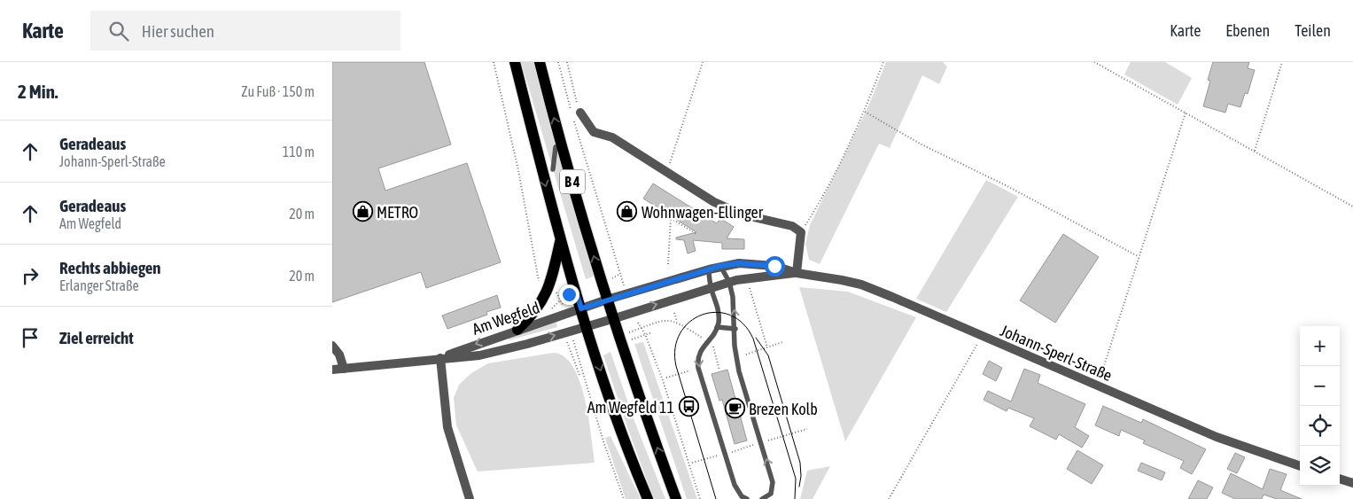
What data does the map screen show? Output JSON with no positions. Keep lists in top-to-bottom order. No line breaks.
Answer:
{"streets":{"main road":["B 4"],"street":["Am Wegfeld","Johann-Sperl-Straße"]},"crossings":[["B 4","Am Wegfeld"],["B 4","Johann-Sperl-Straße"],["Am Wegfeld","Johann-Sperl-Straße"]],"places":{"shop":["METRO","Wohnwagen-Ellinger"],"bus stop":["Am Wegfeld 11"],"cafe":["Brezen Kolb"]},"page":{"header":"Karte","search":"Hier suchen","nav":["Karte","Ebenen","Teilen"],"heading":["2 Min.","Zu Fuß · 150 m"],"list":[["Geradeaus","Johann-Sperl-Straße","110 m"],["Geradeaus","Am Wegfeld","20 m"],["Rechts abbiegen","Erlanger Straße","20 m"],"Ziel erreicht"],"map_buttons":["+","−"]}}
